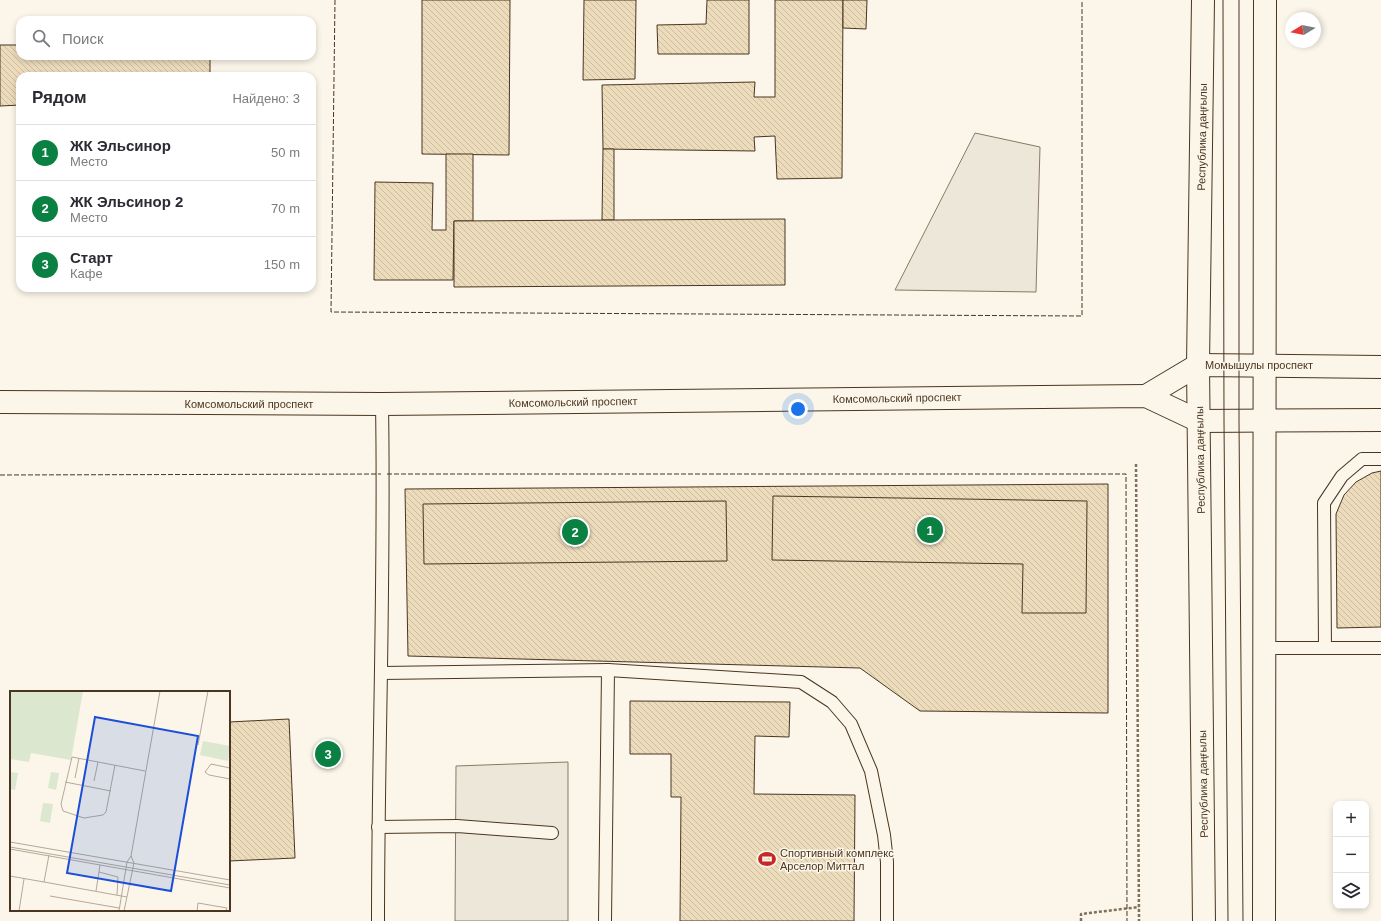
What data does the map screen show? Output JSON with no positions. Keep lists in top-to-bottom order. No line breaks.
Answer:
{"streets":{"main road":["Республика даңғылы","Момышулы проспект","Комсомольский проспект"]},"crossings":[["Республика даңғылы","Момышулы проспект"],["Момышулы проспект","Комсомольский проспект"]],"places":{"sports":["Спортивный комплекс Арселор Миттал"]},"north":"left","page":{"search":"Поиск","heading":["Рядом","Найдено: 3"],"list":[{"mark":"1","name":"ЖК Эльсинор","note":"Место","value":"50 m"},{"mark":"2","name":"ЖК Эльсинор 2","note":"Место","value":"70 m"},{"mark":"3","name":"Старт","note":"Кафе","value":"150 m"}],"pins":["1","2","3"],"map_buttons":["+","−"]}}
